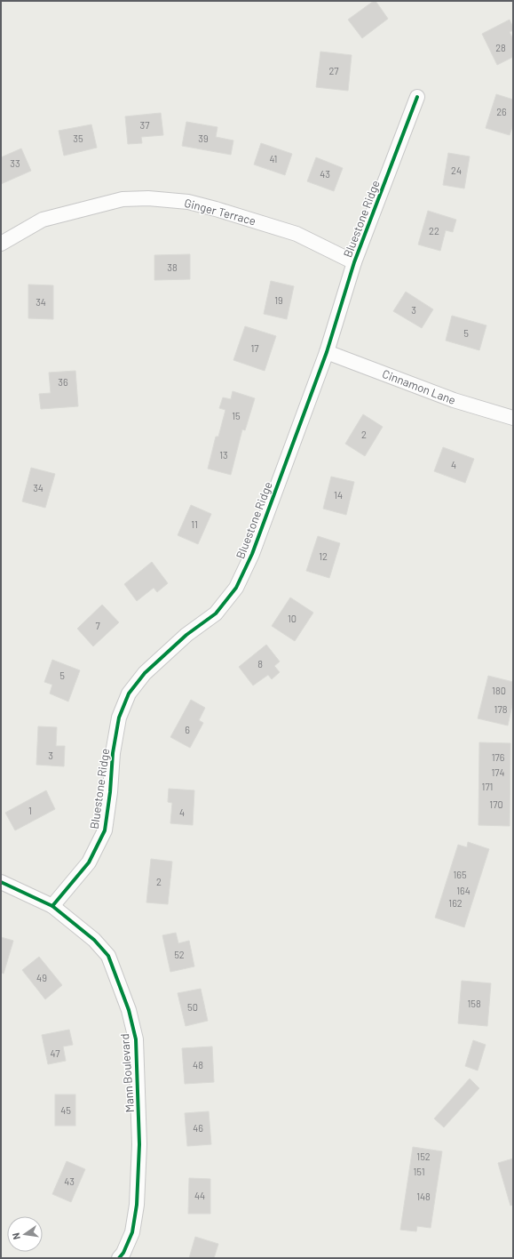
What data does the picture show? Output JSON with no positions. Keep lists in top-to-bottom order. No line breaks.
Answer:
{"streets":{"street":["Ginger Terrace","Bluestone Ridge","Cinnamon Lane","Mann Boulevard"]},"crossings":[["Ginger Terrace","Bluestone Ridge"],["Bluestone Ridge","Cinnamon Lane"],["Bluestone Ridge","Mann Boulevard"]],"house_numbers":["28","27","26","37","35","39","41","33","24","43","22","38","19","34","3","5","17","36","15","2","13","4","34","14","11","12","10","7","8","5","180","178","6","3","176","174","171","170","1","4","165","2","164","162","52","49","158","50","47","48","45","46","152","151","43","44","148"],"north":"left"}
